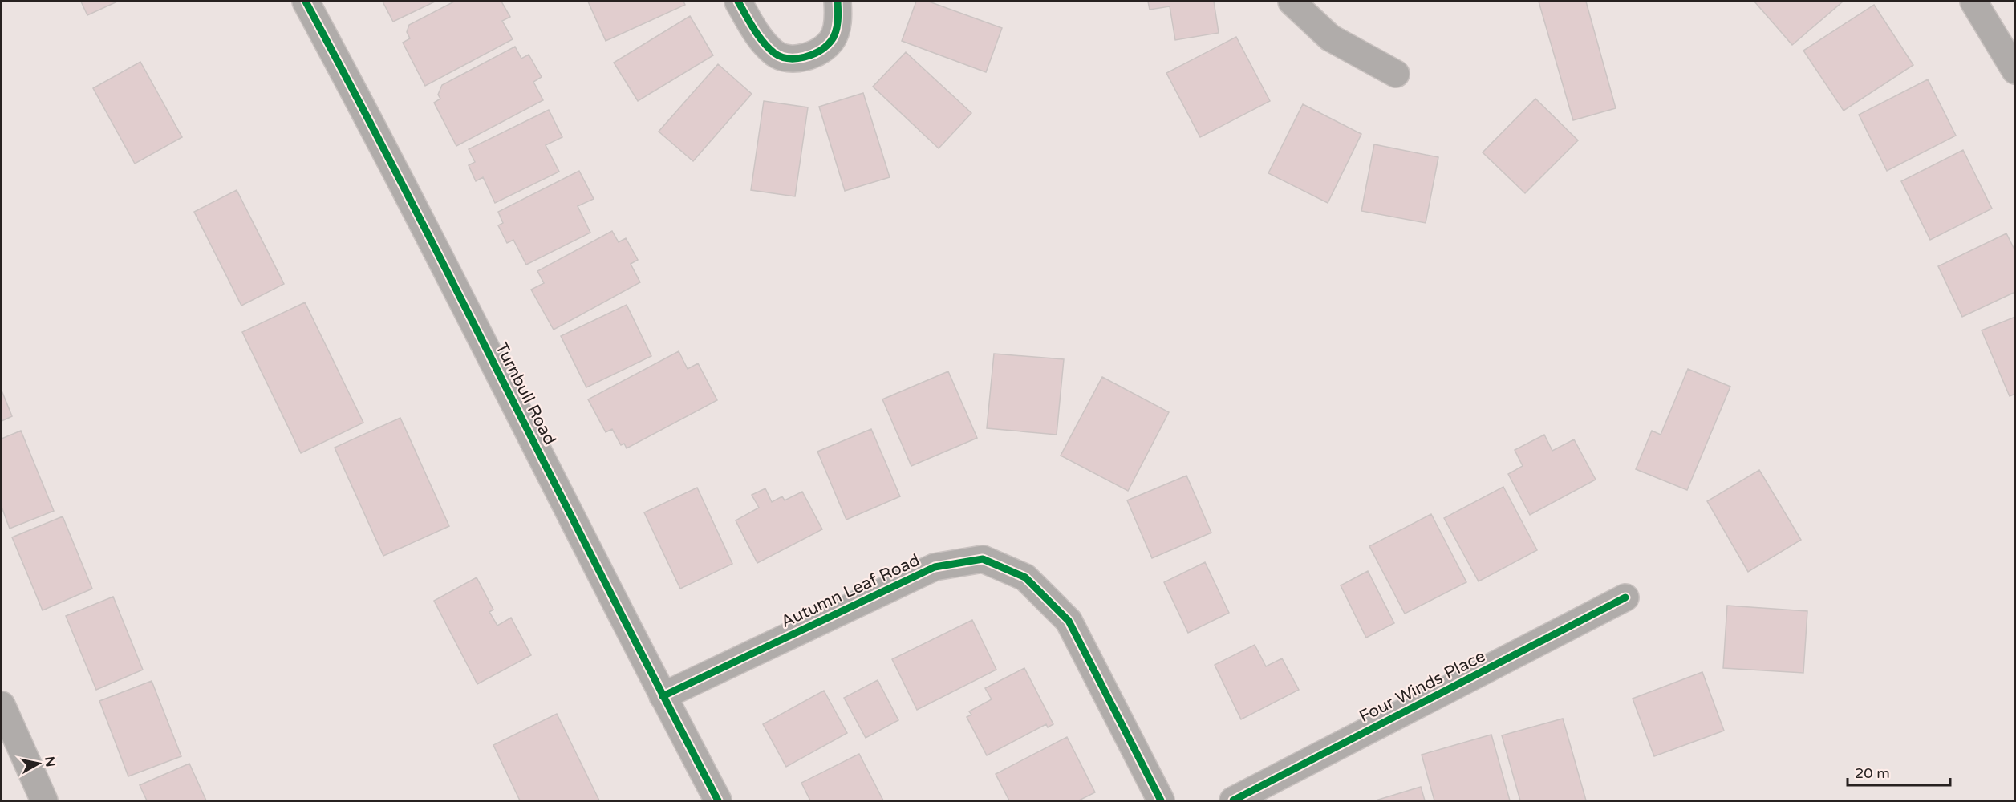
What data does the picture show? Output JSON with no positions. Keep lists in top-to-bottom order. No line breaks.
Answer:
{"streets":{"street":["Turnbull Road","Autumn Leaf Road","Four Winds Place"]},"crossings":[["Turnbull Road","Autumn Leaf Road"]],"scale_bar":"20 m","north":"right"}
